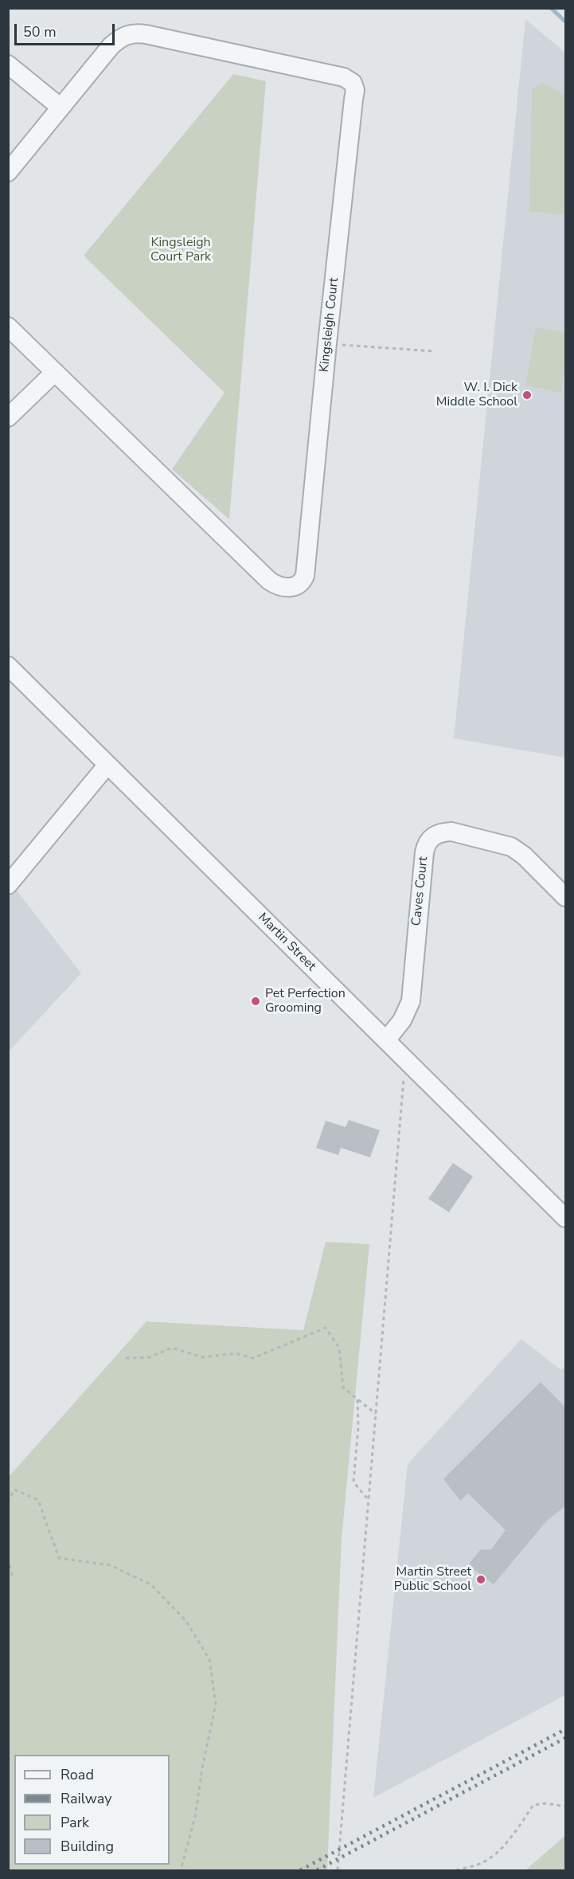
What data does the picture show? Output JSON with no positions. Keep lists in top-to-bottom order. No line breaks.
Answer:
{"streets":{"street":["Kingsleigh Court","Caves Court","Martin Street"]},"crossings":[["Caves Court","Martin Street"]],"parks":["Kingsleigh Court Park"],"places":["W. I. Dick Middle School","Pet Perfection Grooming","Martin Street Public School"],"legend":["Road","Railway","Park","Building"],"scale_bar":"50 m"}
